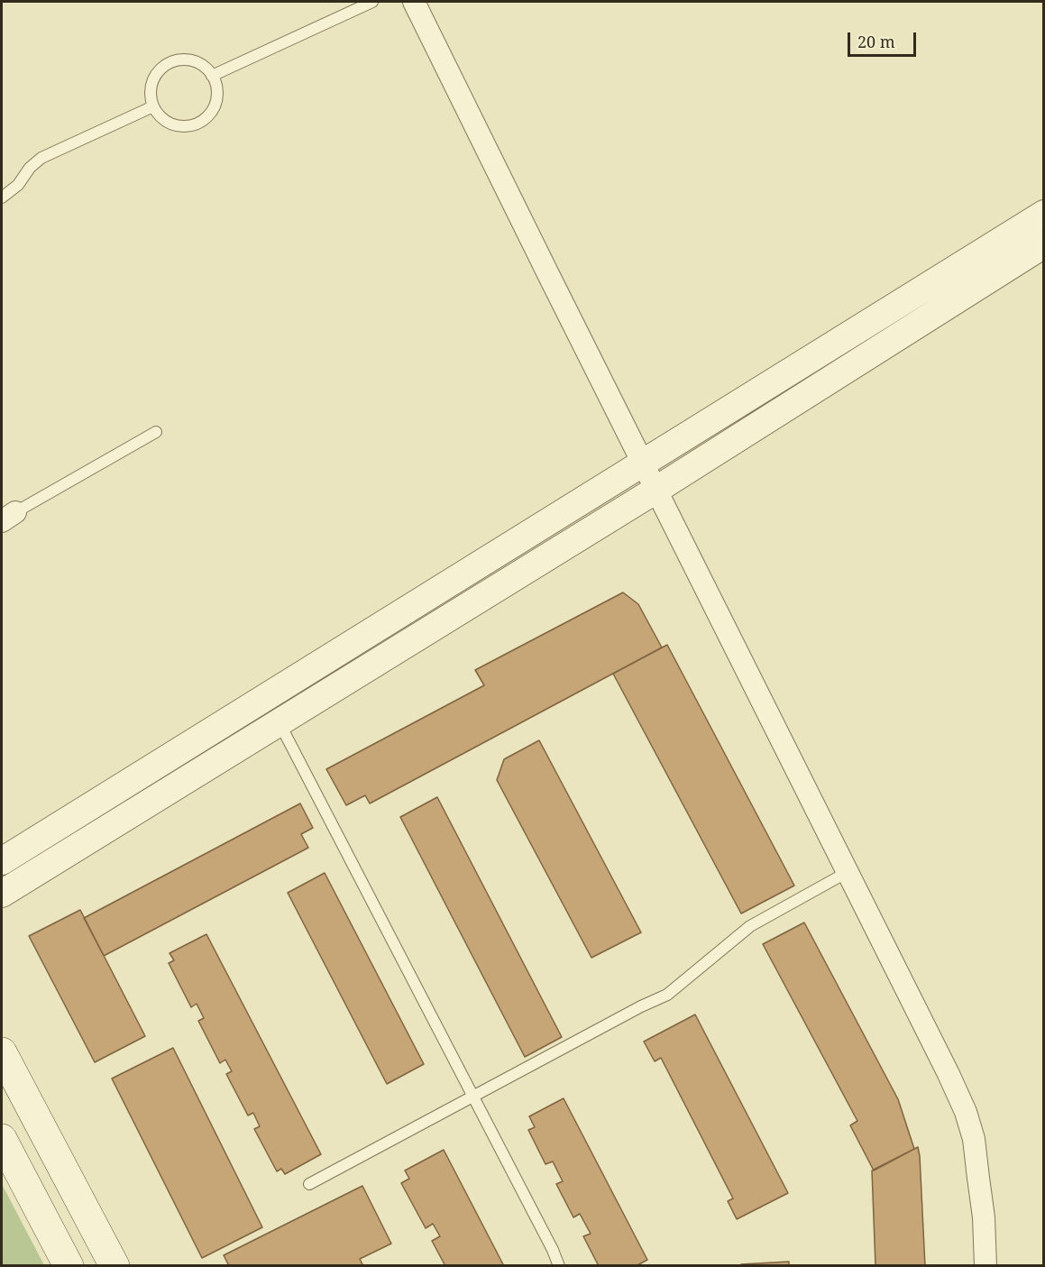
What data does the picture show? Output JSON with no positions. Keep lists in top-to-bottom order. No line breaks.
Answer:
{"scale_bar":"20 m"}
